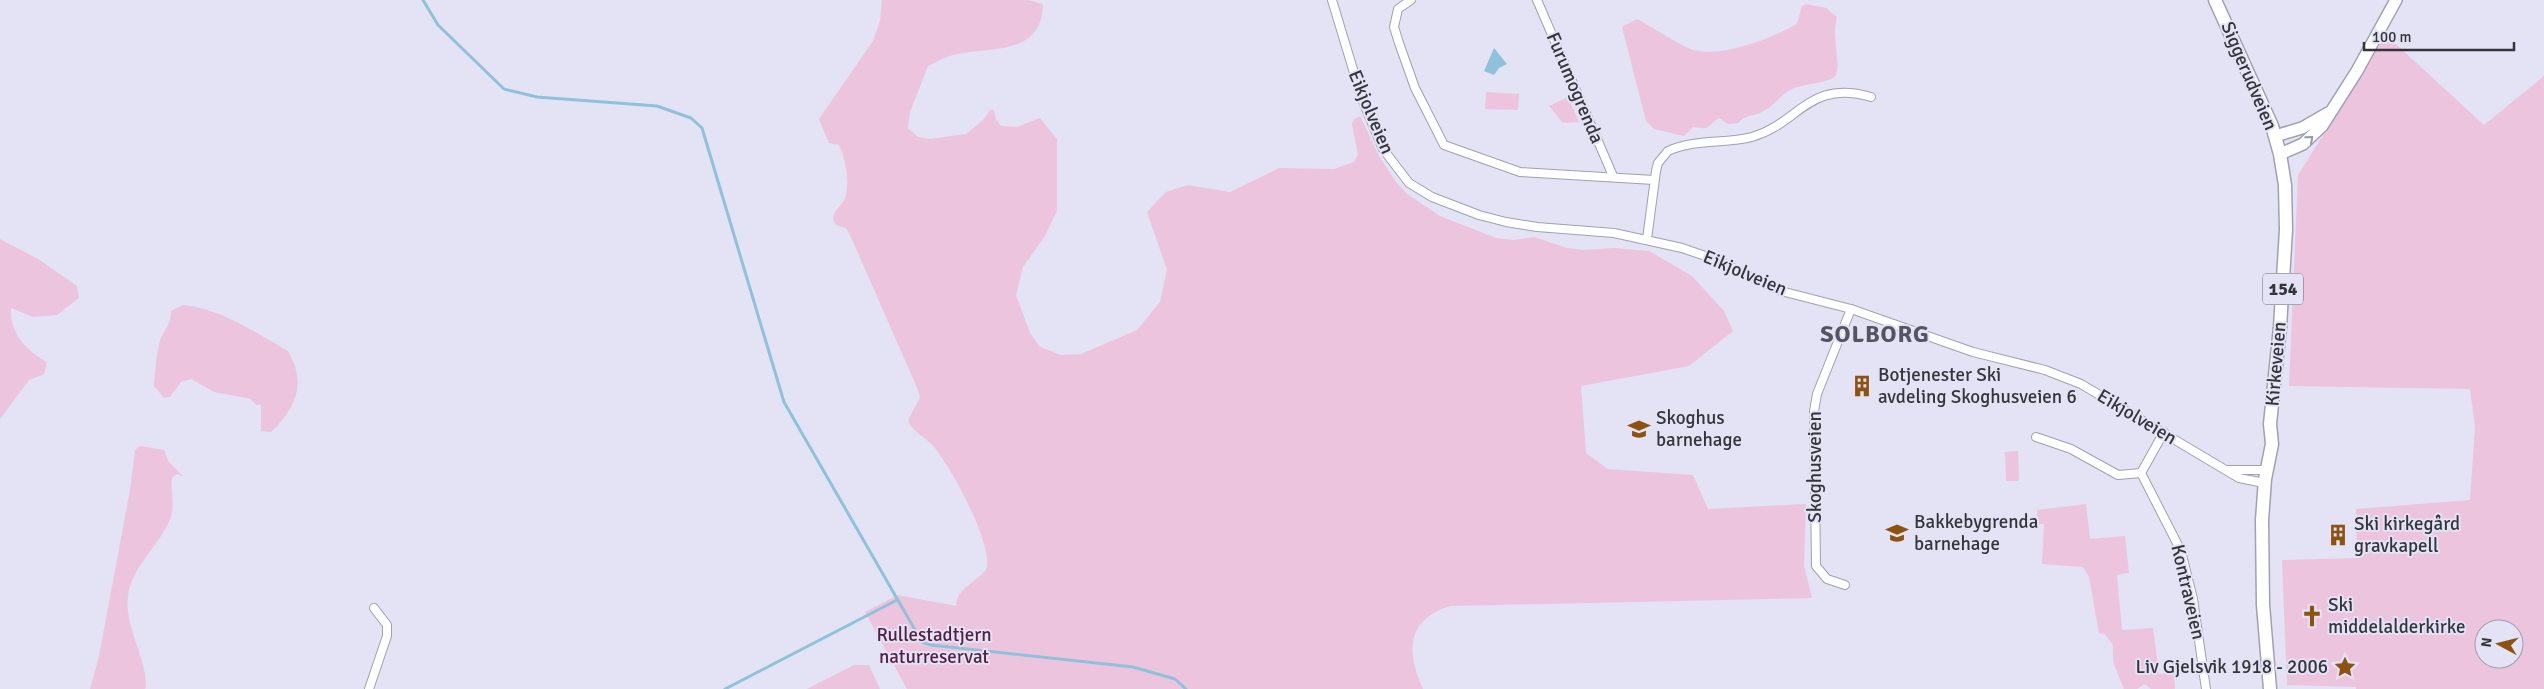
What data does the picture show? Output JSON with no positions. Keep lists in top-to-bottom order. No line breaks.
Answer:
{"streets":{"main road":["Siggerudveien","154","Kirkeveien"],"street":["Furumogrenda","Eikjolveien","Skoghusveien","Kontraveien"]},"crossings":[["Siggerudveien","Kirkeveien"],["Eikjolveien","Kirkeveien"],["Eikjolveien","Skoghusveien"]],"districts":["SOLBORG"],"parks":["Rullestadtjern naturreservat"],"places":{"building":["Botjenester Ski avdeling Skoghusveien 6","Ski kirkegård gravkapell"],"school or university":["Skoghus barnehage","Bakkebygrenda barnehage"],"church":["Ski middelalderkirke"],"place":["Liv Gjelsvik 1918 - 2006"]},"scale_bar":"100 m","north":"left"}
